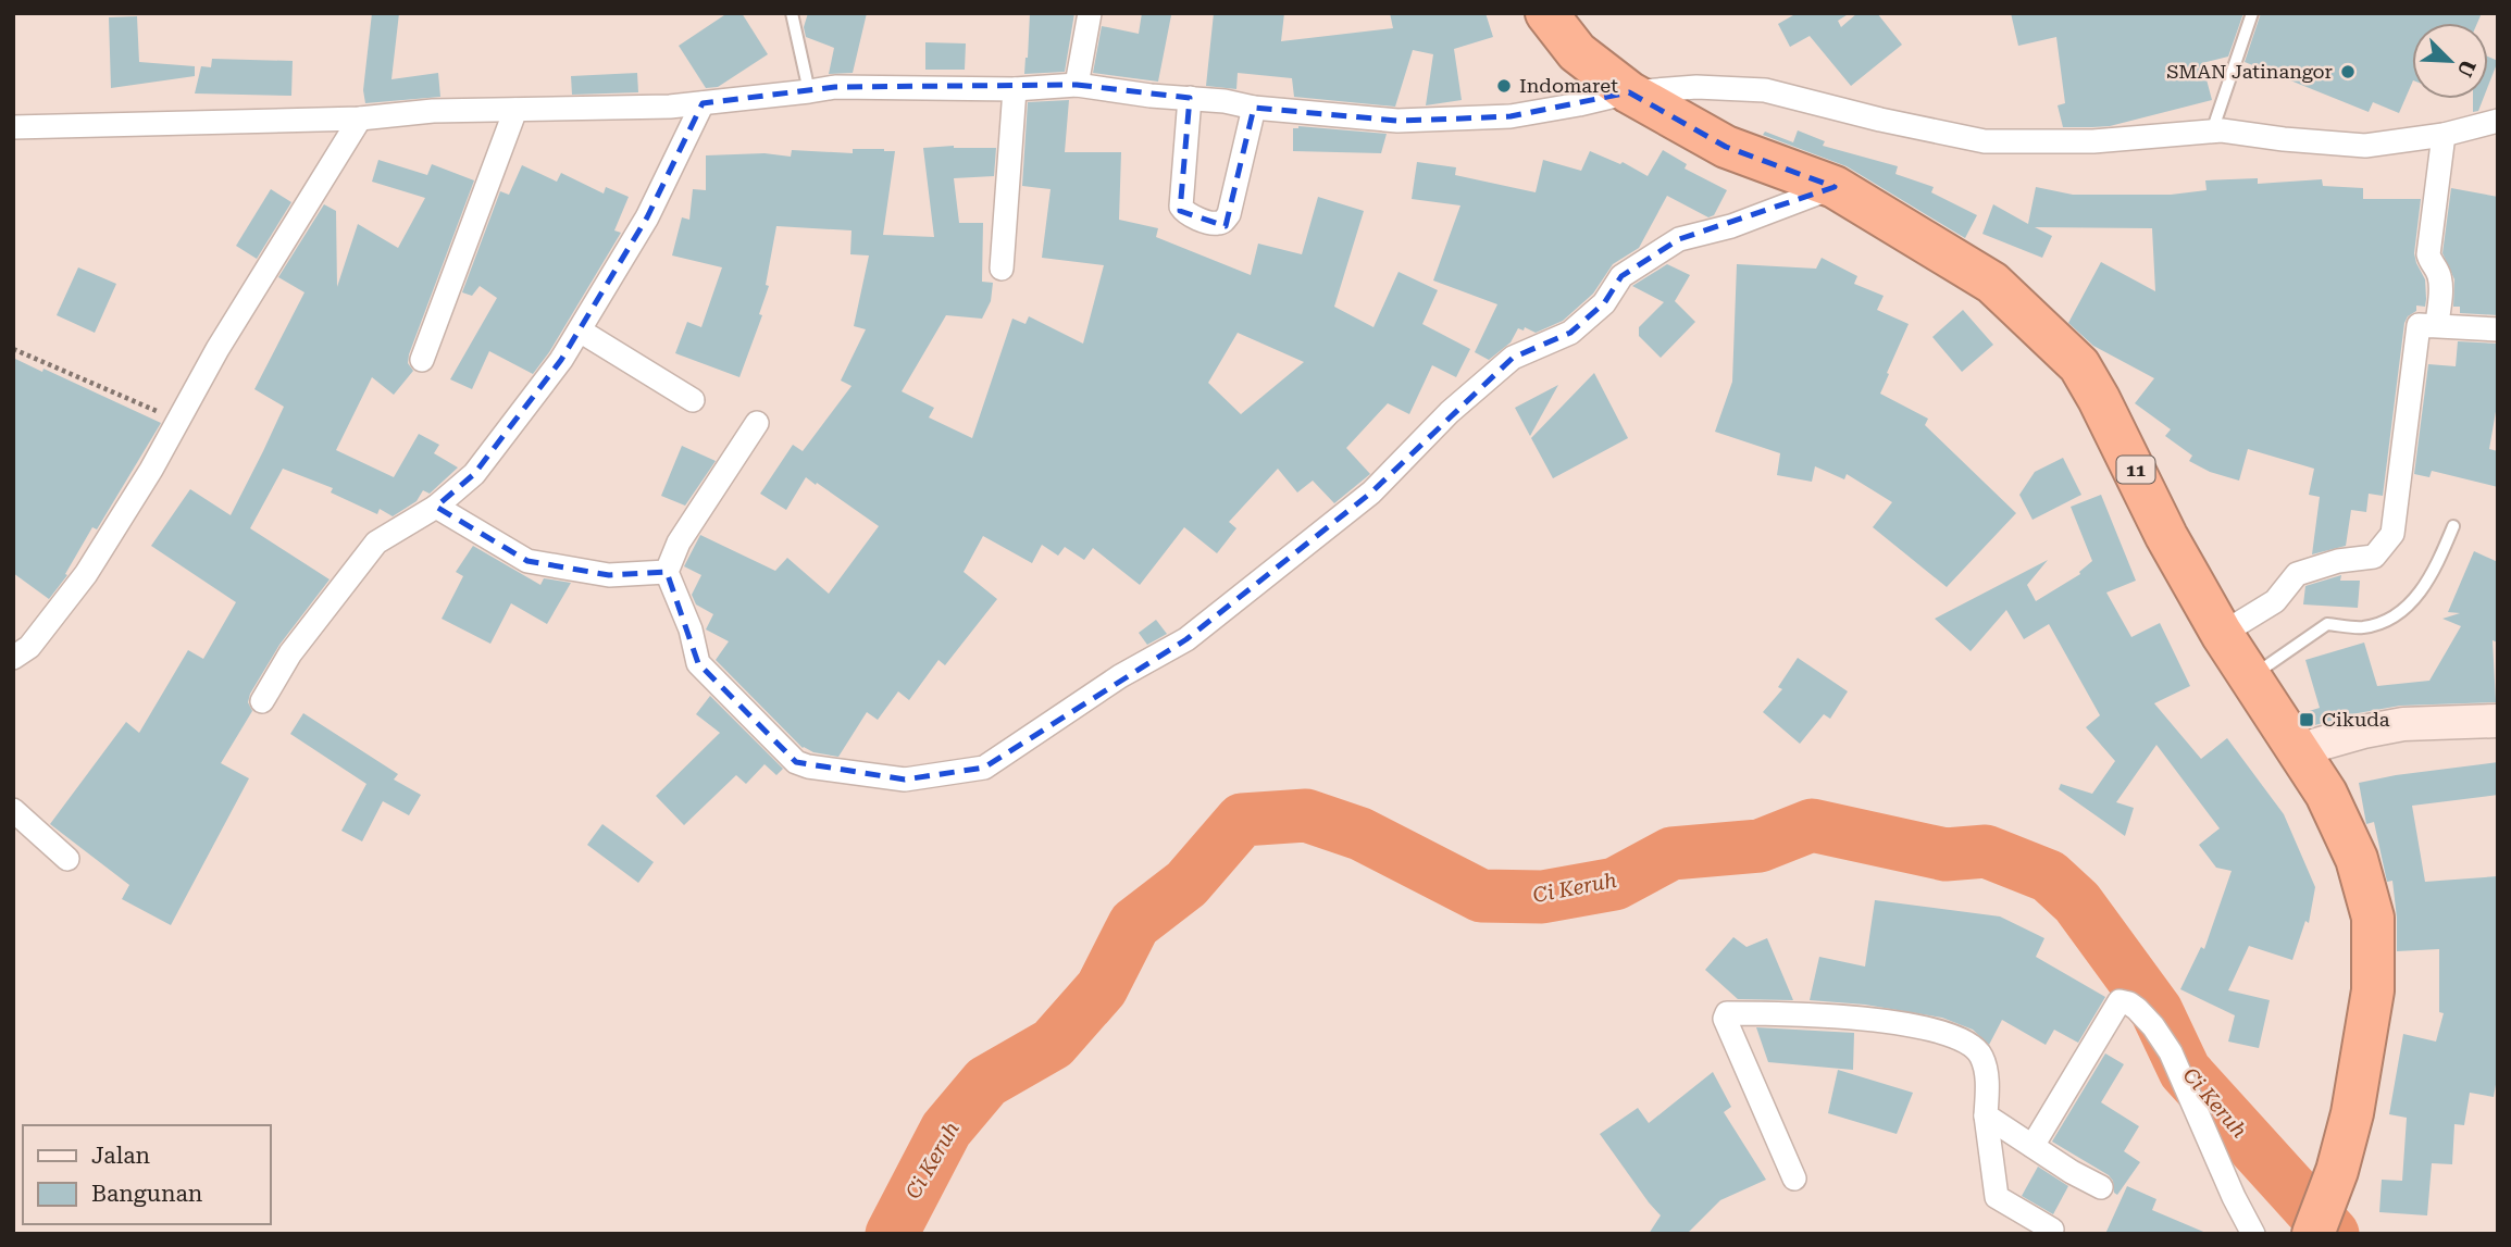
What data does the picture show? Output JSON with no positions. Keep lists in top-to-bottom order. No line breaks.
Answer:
{"streets":{"highway":["11"]},"water":["Ci Keruh"],"places":{"other":["SMAN Jatinangor","Indomaret"],"transit":["Cikuda"]},"legend":["Jalan","Bangunan"],"north":"bottom right"}
